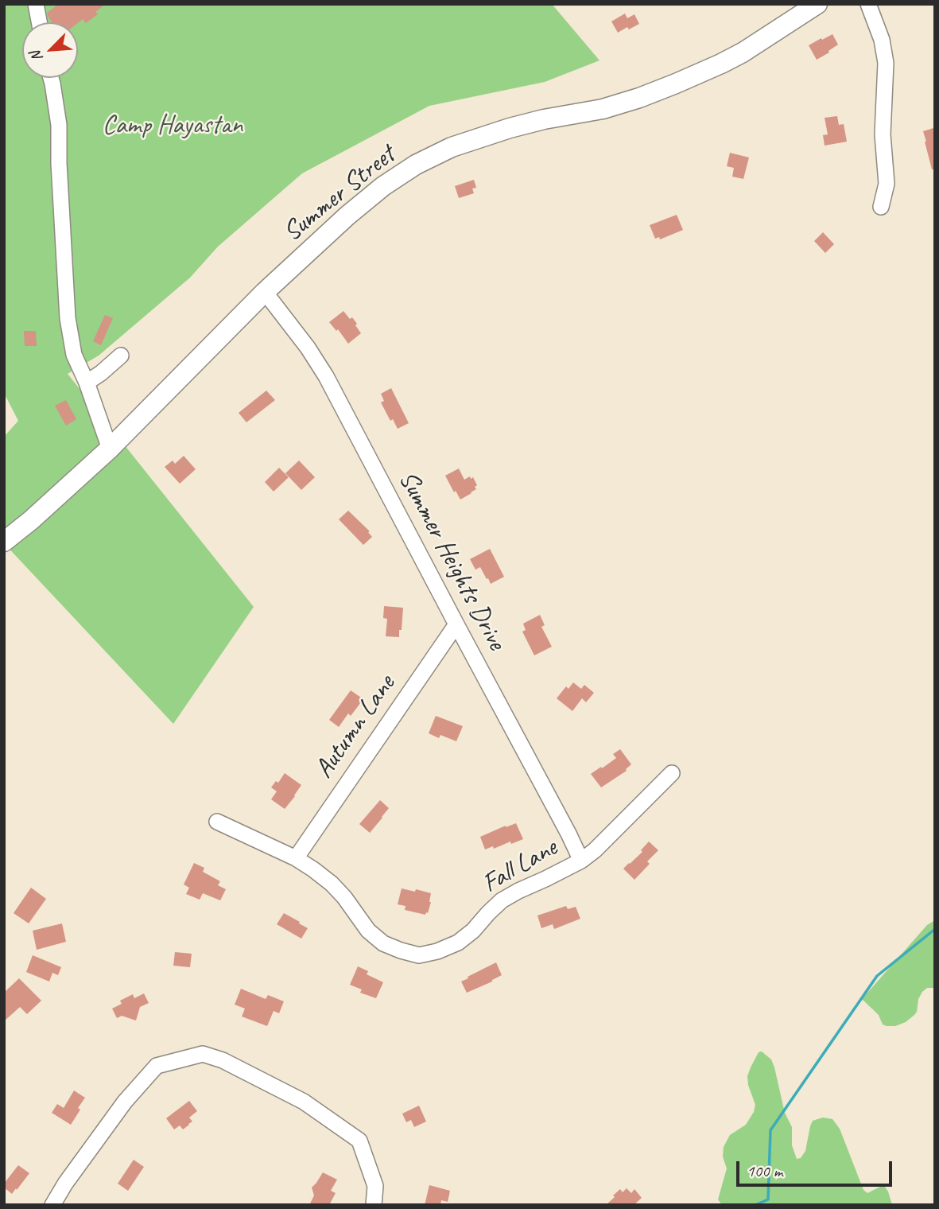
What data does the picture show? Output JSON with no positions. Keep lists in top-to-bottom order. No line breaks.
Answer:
{"streets":{"main road":["Summer Street"],"street":["Summer Heights Drive","Autumn Lane","Fall Lane"]},"crossings":[["Summer Street","Summer Heights Drive"],["Summer Heights Drive","Autumn Lane"],["Summer Heights Drive","Fall Lane"],["Autumn Lane","Fall Lane"]],"parks":["Camp Hayastan"],"scale_bar":"100 m","north":"bottom left"}
